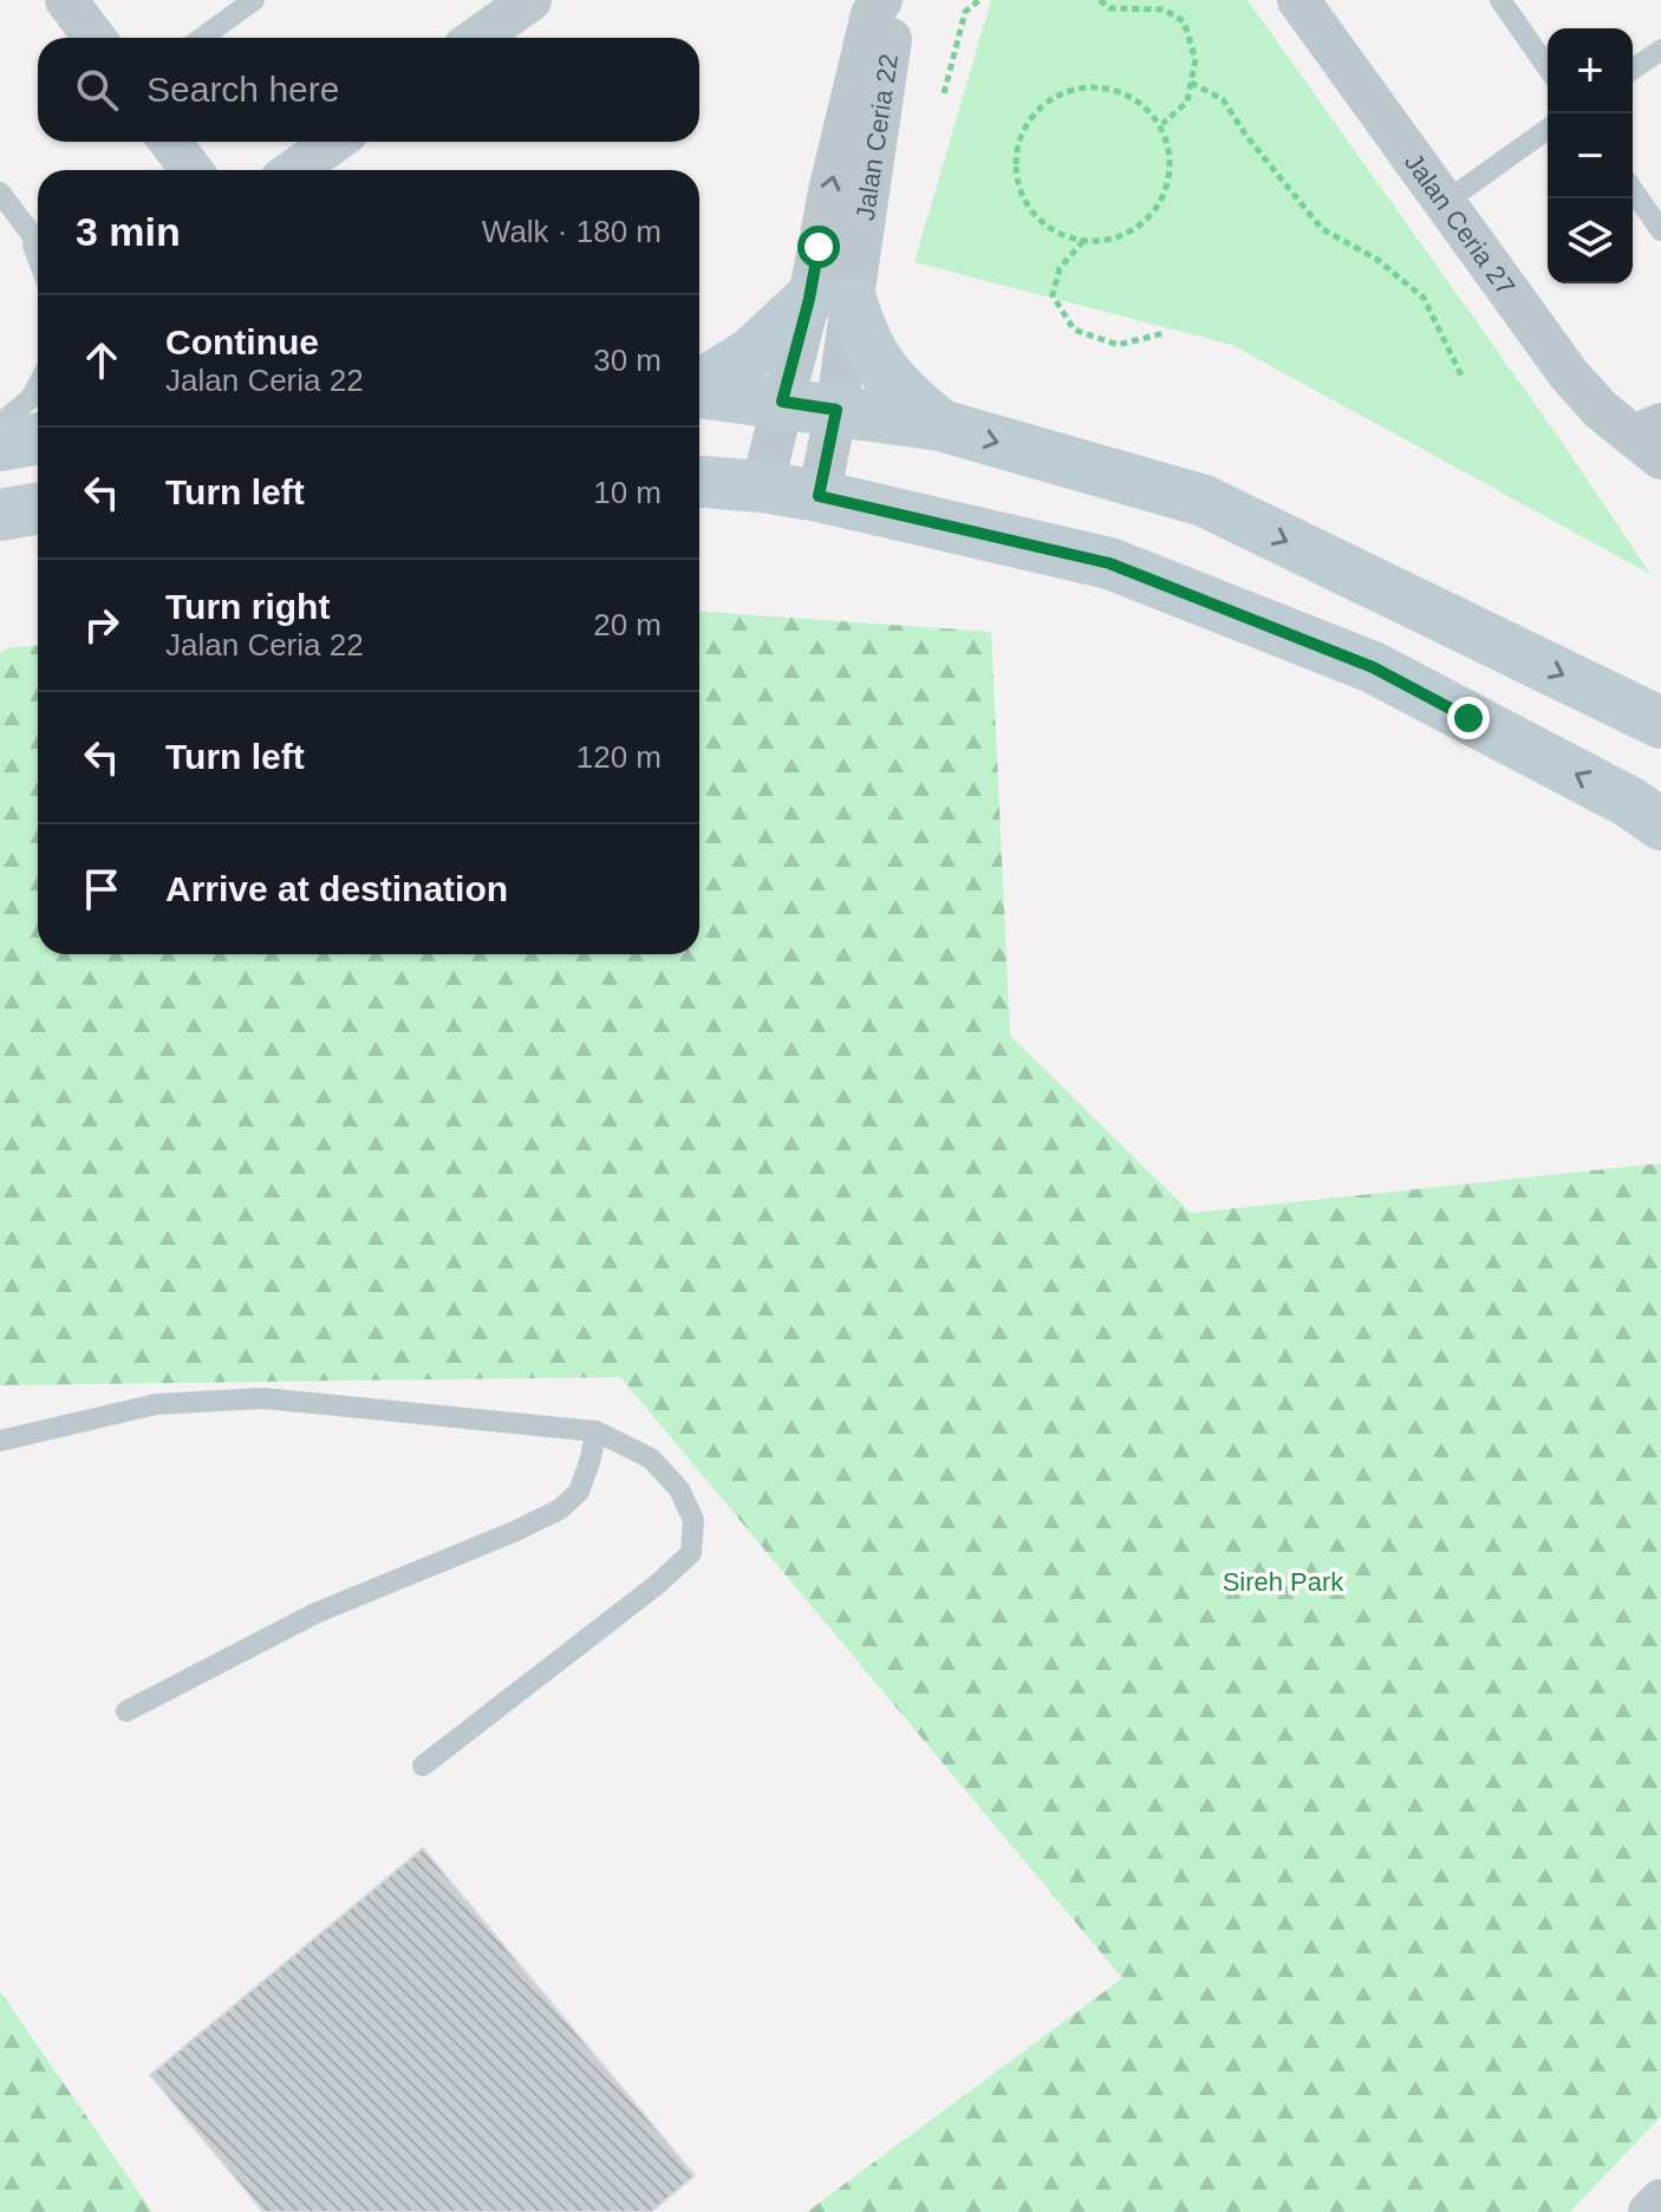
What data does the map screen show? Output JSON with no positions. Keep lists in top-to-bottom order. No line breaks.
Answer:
{"streets":{"street":["Jalan Ceria 22","Jalan Ceria 27"]},"parks":["Sireh Park"],"page":{"map_buttons":["+","−"],"search":"Search here","heading":["3 min","Walk · 180 m"],"list":[["Continue","Jalan Ceria 22","30 m"],["Turn left","10 m"],["Turn right","Jalan Ceria 22","20 m"],["Turn left","120 m"],"Arrive at destination"]}}
